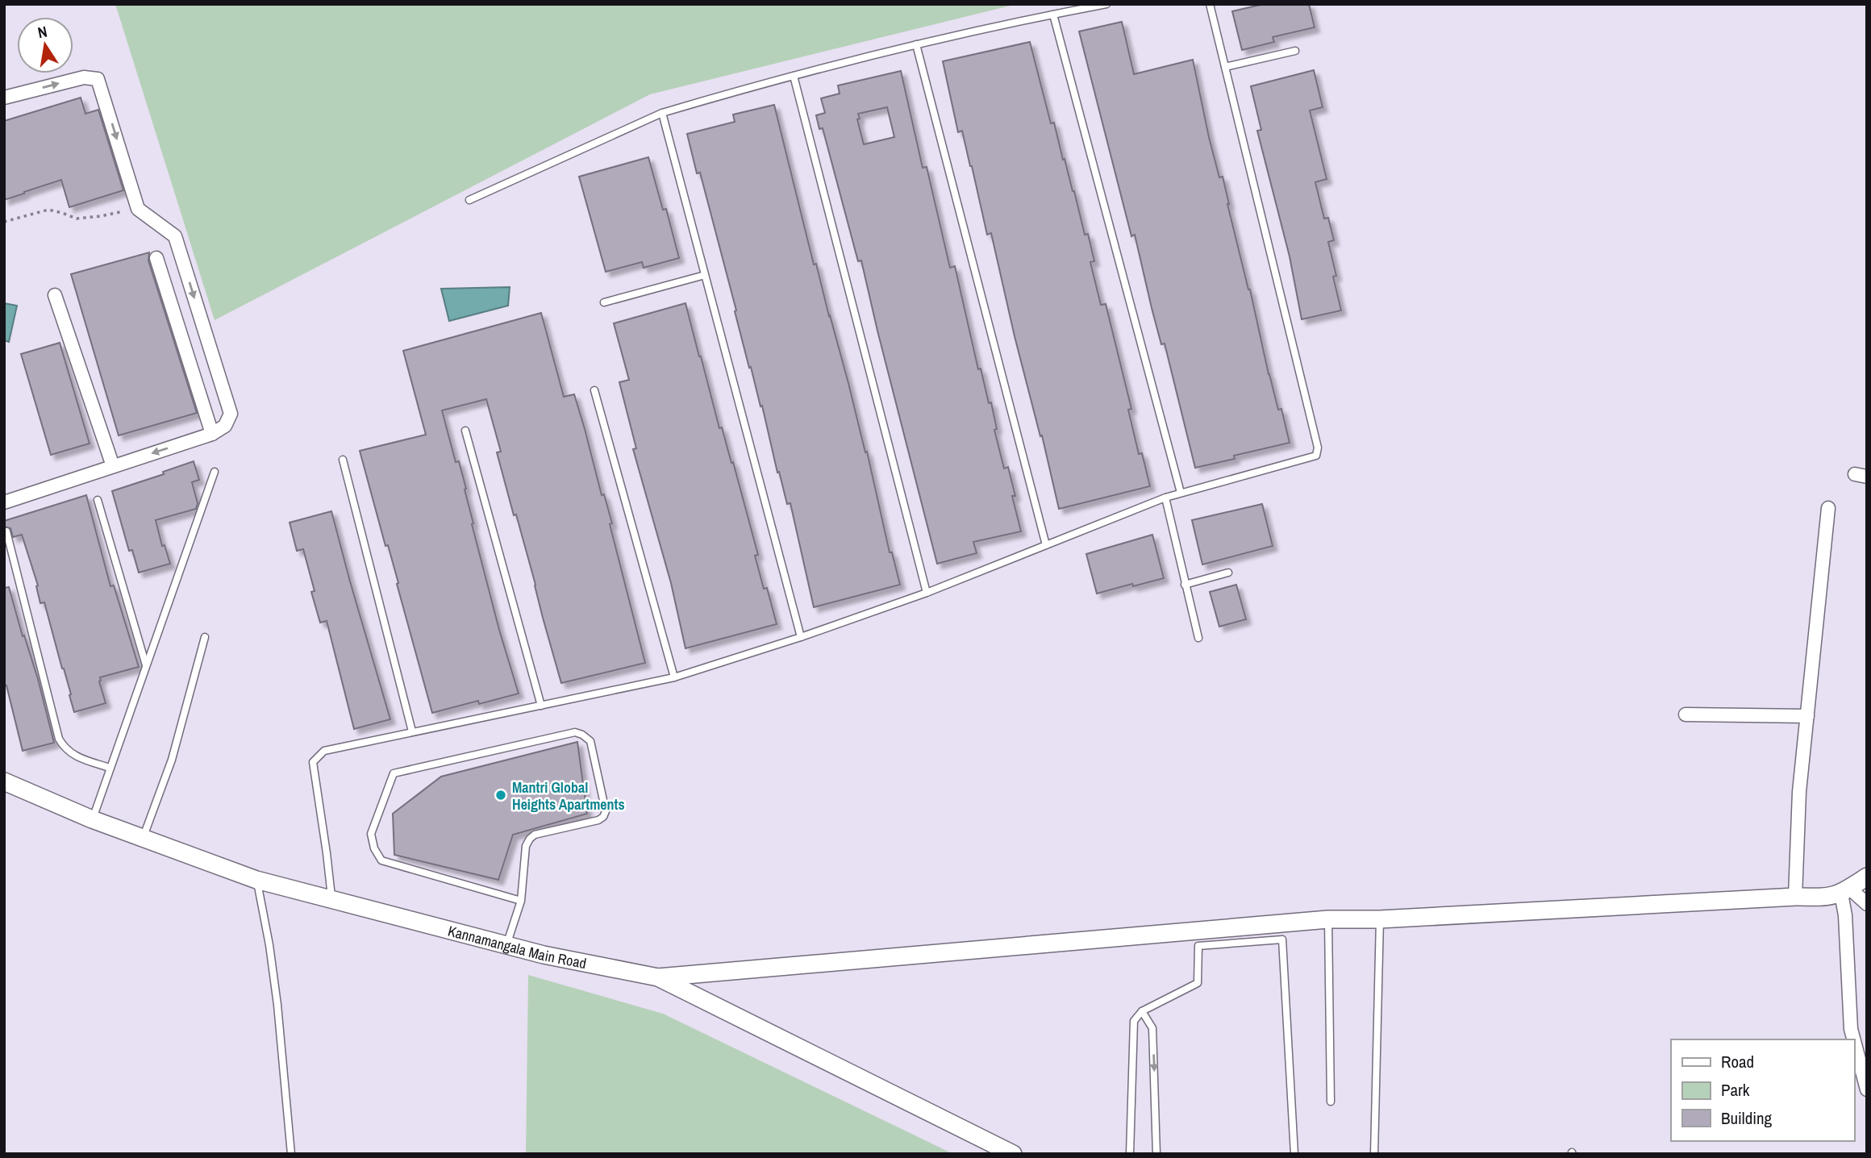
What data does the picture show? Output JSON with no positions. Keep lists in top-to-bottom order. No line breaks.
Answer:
{"streets":{"street":["Kannamangala Main Road"]},"places":["Mantri Global Heights Apartments"],"legend":["Road","Park","Building"],"north":"top"}
